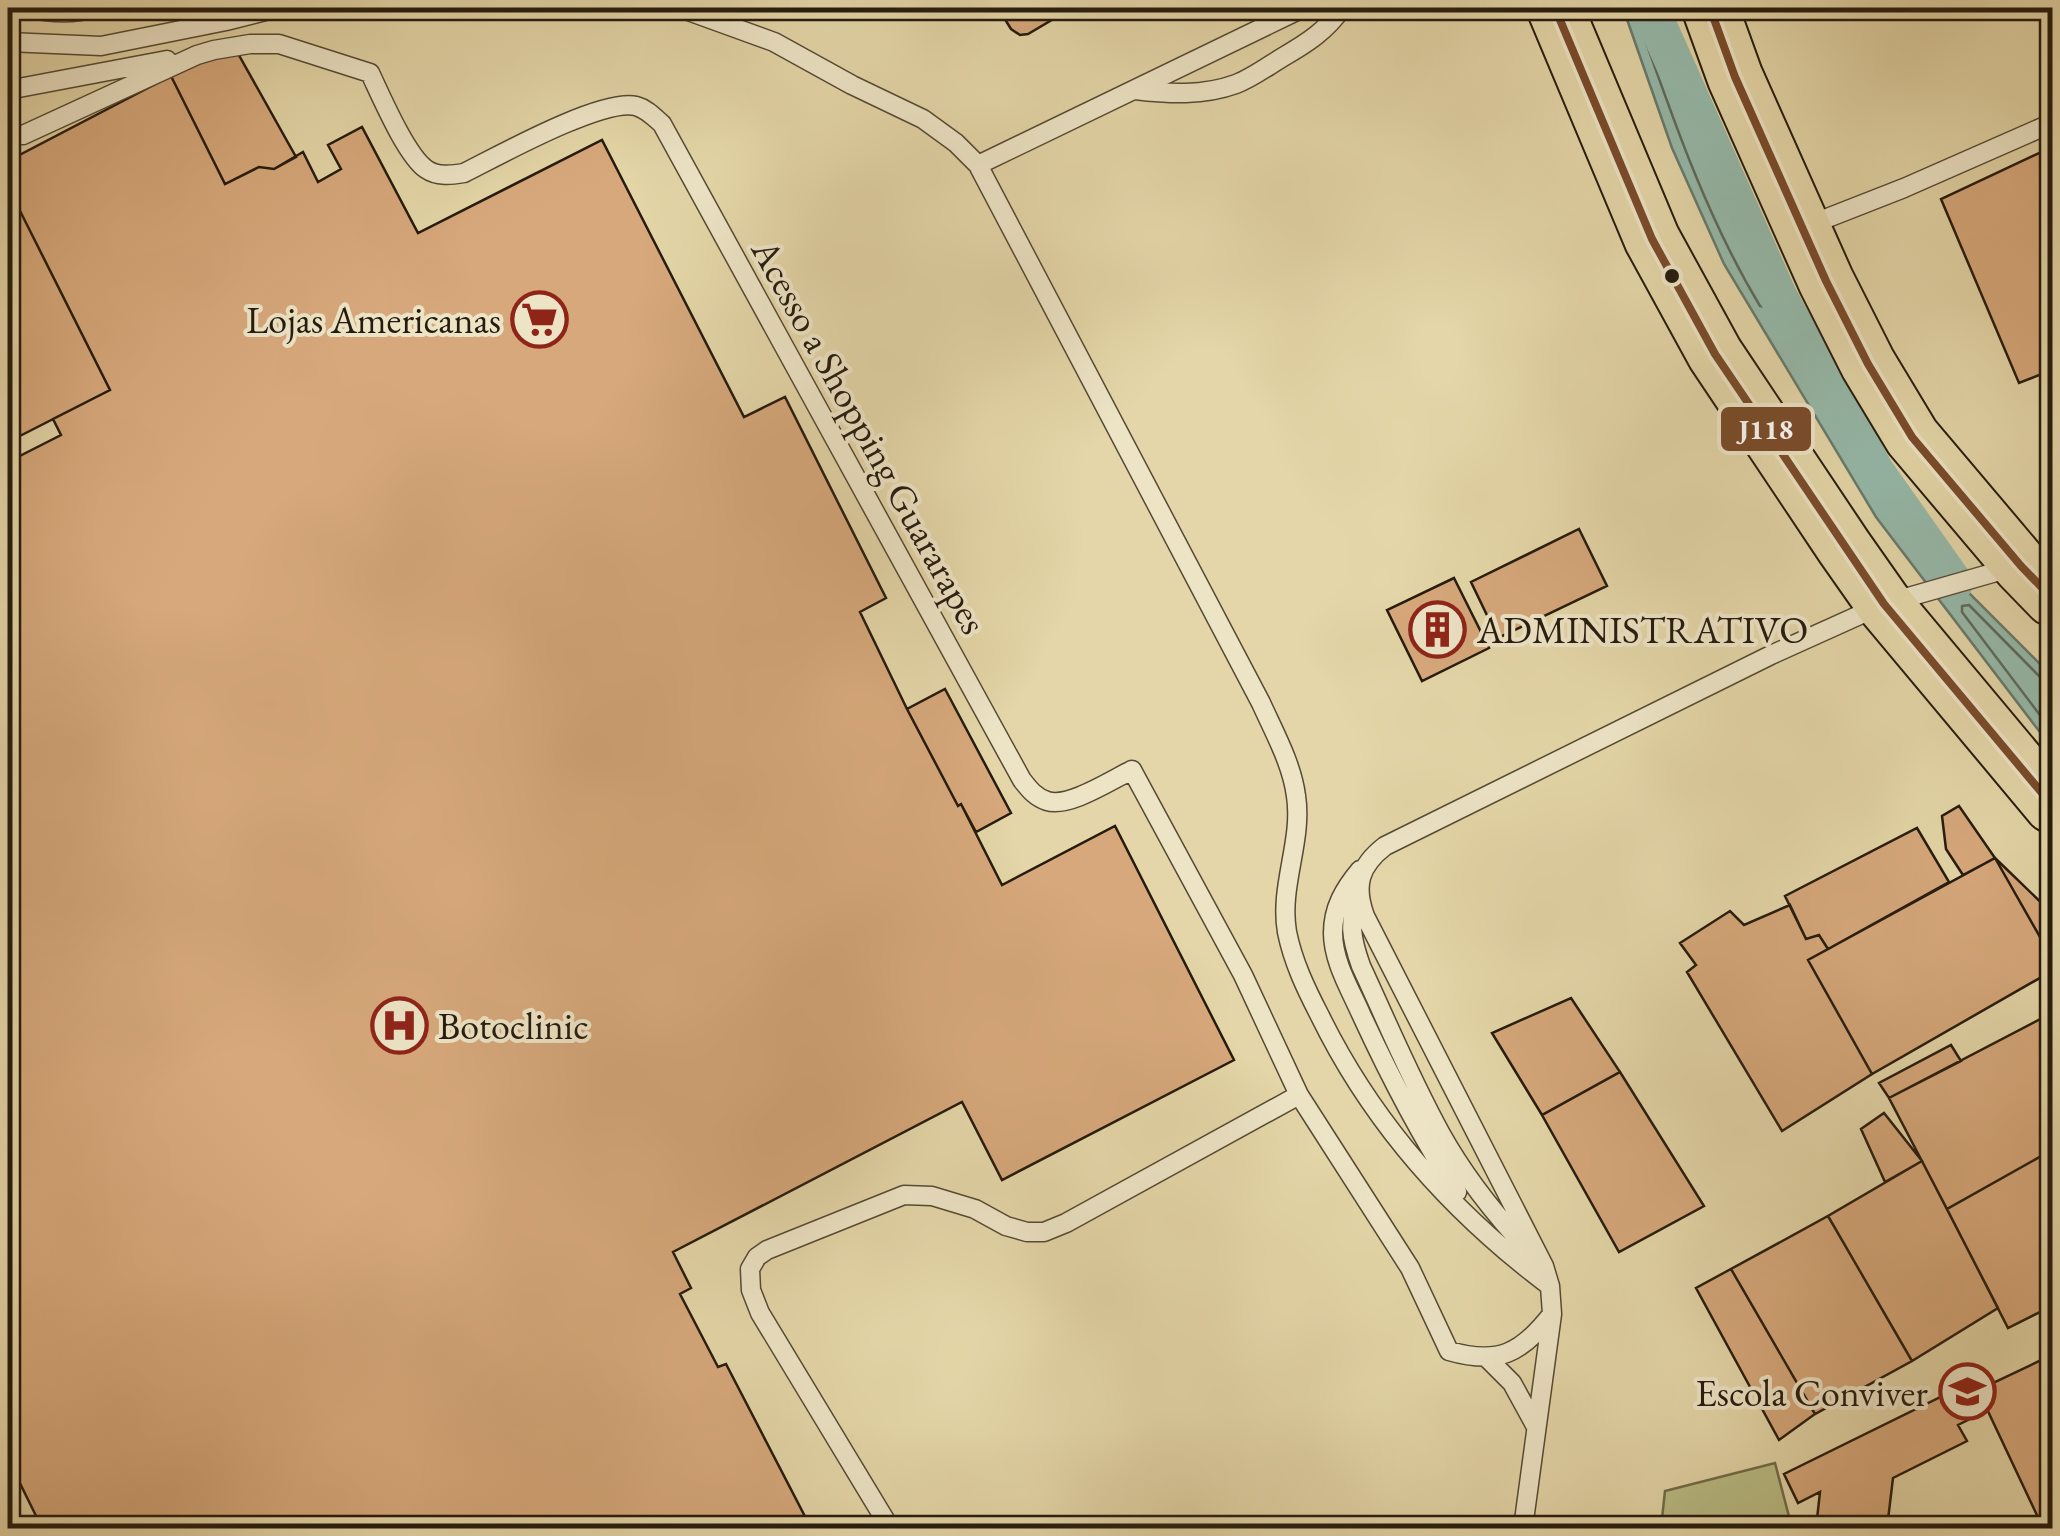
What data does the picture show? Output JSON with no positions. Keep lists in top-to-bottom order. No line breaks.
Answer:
{"streets":{"lane":["Acesso a Shopping Guararapes"]},"places":{"supermarket":["Lojas Americanas"],"building":["ADMINISTRATIVO"],"hospital":["Botoclinic"],"school or university":["Escola Conviver"]},"lines":["transit line J118"]}
